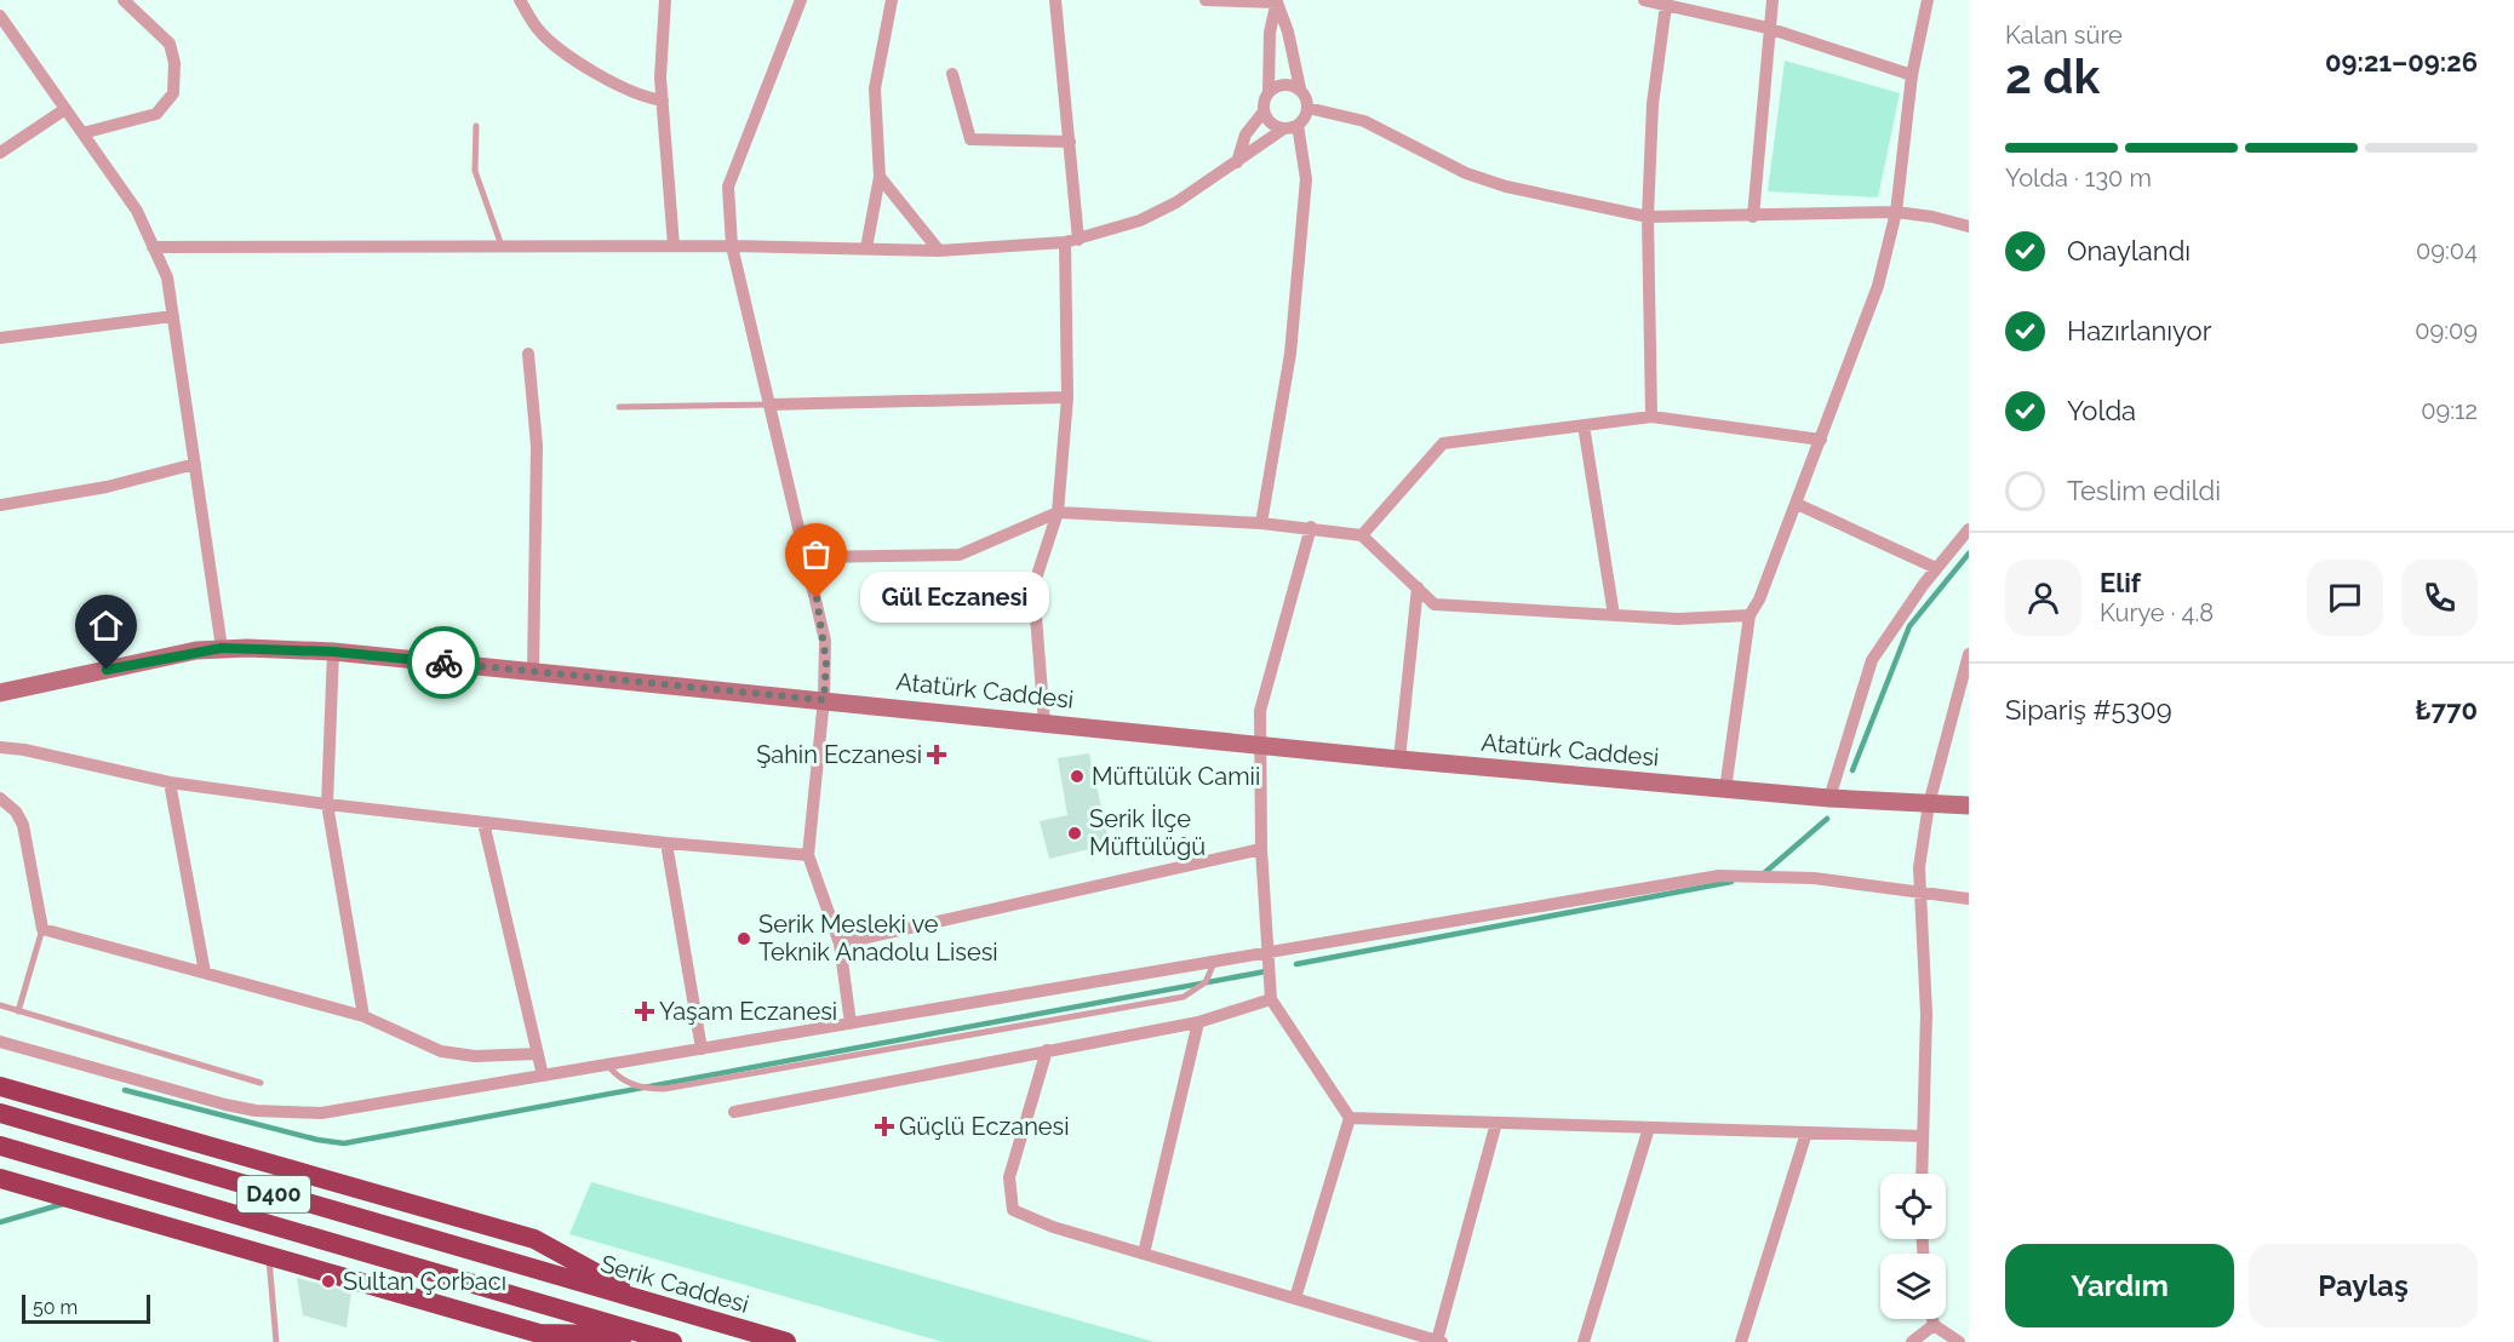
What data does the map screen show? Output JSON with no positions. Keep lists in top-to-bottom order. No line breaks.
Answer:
{"streets":{"highway":["D400","Serik Caddesi"],"main road":["Atatürk Caddesi"]},"places":{"other":["Gül Eczanesi","Müftülük Camii","Serik İlçe Müftülüğü","Serik Mesleki ve Teknik Anadolu Lisesi","Sultan Çorbacı"],"health":["Şahin Eczanesi","Yaşam Eczanesi","Güçlü Eczanesi"]},"scale_bar":"50 m","page":{"heading":["2 dk","Kalan süre","09:21–09:26"],"panel":["Elif","Kurye · 4.8","Sipariş #5309","₺770"],"bar":"Yolda · 130 m","list":[["Onaylandı","09:04"],["Hazırlanıyor","09:09"],["Yolda","09:12"],"Teslim edildi"],"bubble":"Gül Eczanesi","buttons":["Yardım","Paylaş"],"scale":"50 m"}}
